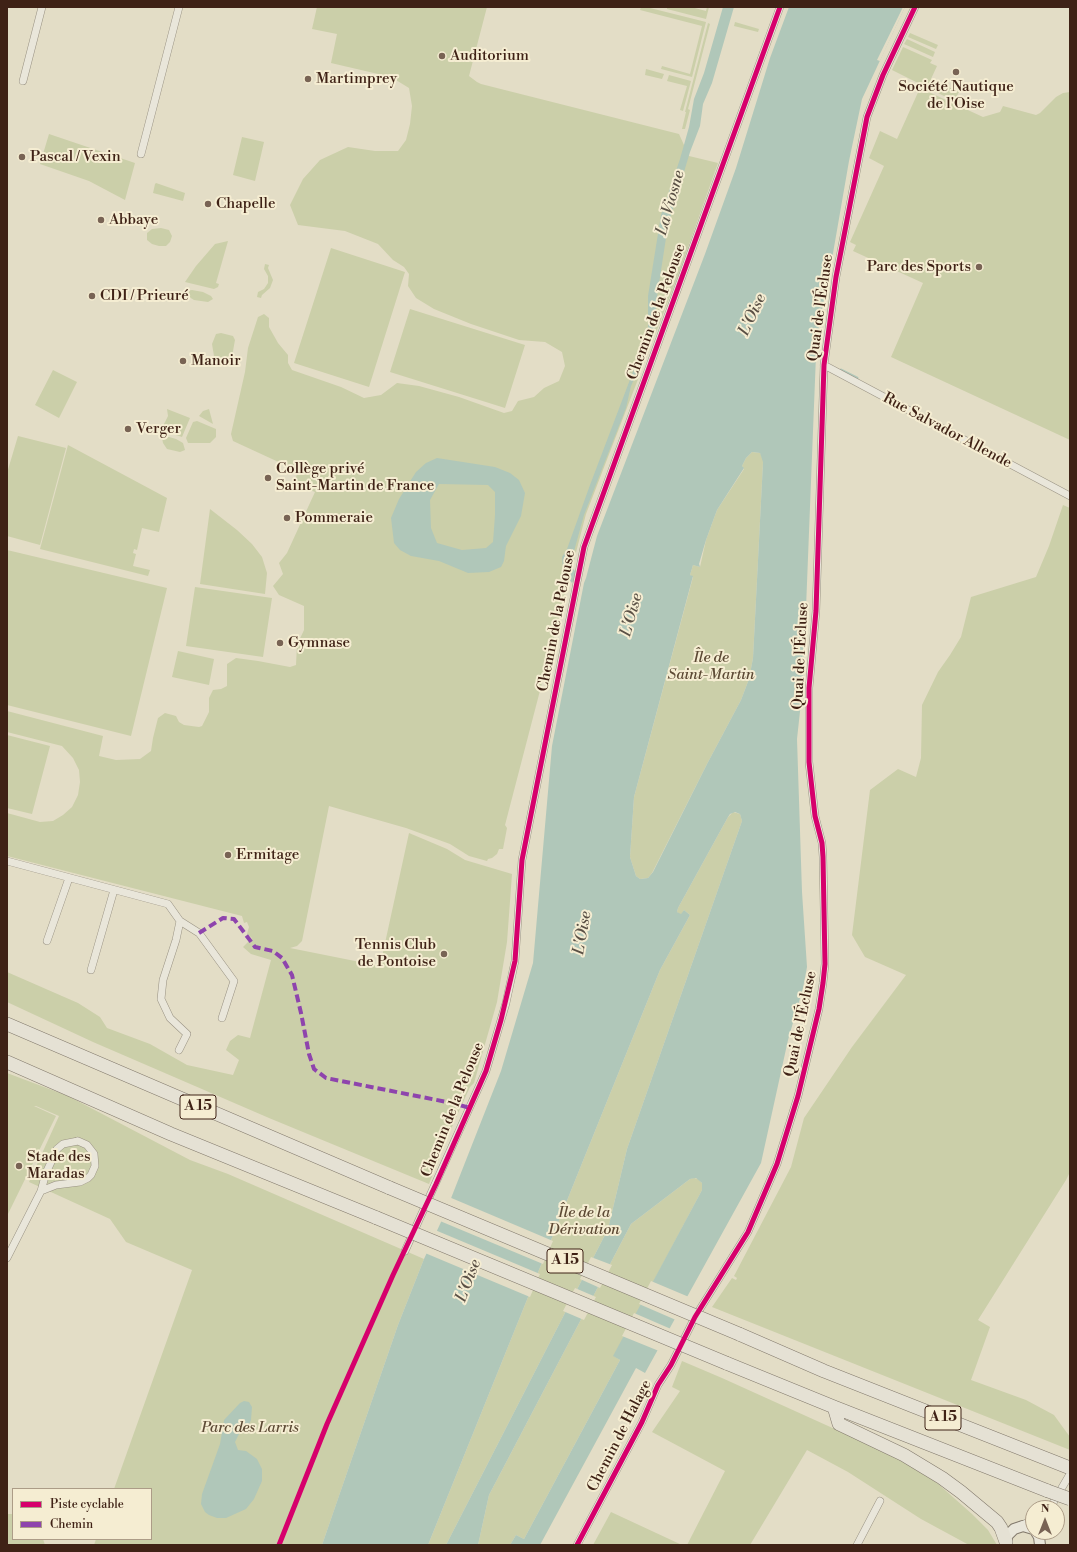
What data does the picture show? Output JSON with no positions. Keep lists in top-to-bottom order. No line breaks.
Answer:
{"streets":{"highway":["A 15"],"street":["Quai de l'Écluse","Chemin de la Pelouse","Rue Salvador Allende","Chemin de Halage"]},"crossings":[["Quai de l'Écluse","Rue Salvador Allende"],["Quai de l'Écluse","Chemin de Halage"]],"water":["La Viosne","L'Oise"],"parks":["Île de Saint-Martin","Île de la Dérivation","Parc des Larris"],"places":["Auditorium","Société Nautique de l'Oise","Martimprey","Pascal / Vexin","Chapelle","Abbaye","Parc des Sports","CDI / Prieuré","Manoir","Verger","Collège privé Saint-Martin de France","Pommeraie","Gymnase","Ermitage","Tennis Club de Pontoise","Stade des Maradas"],"legend":["Piste cyclable","Chemin"],"north":"top"}
